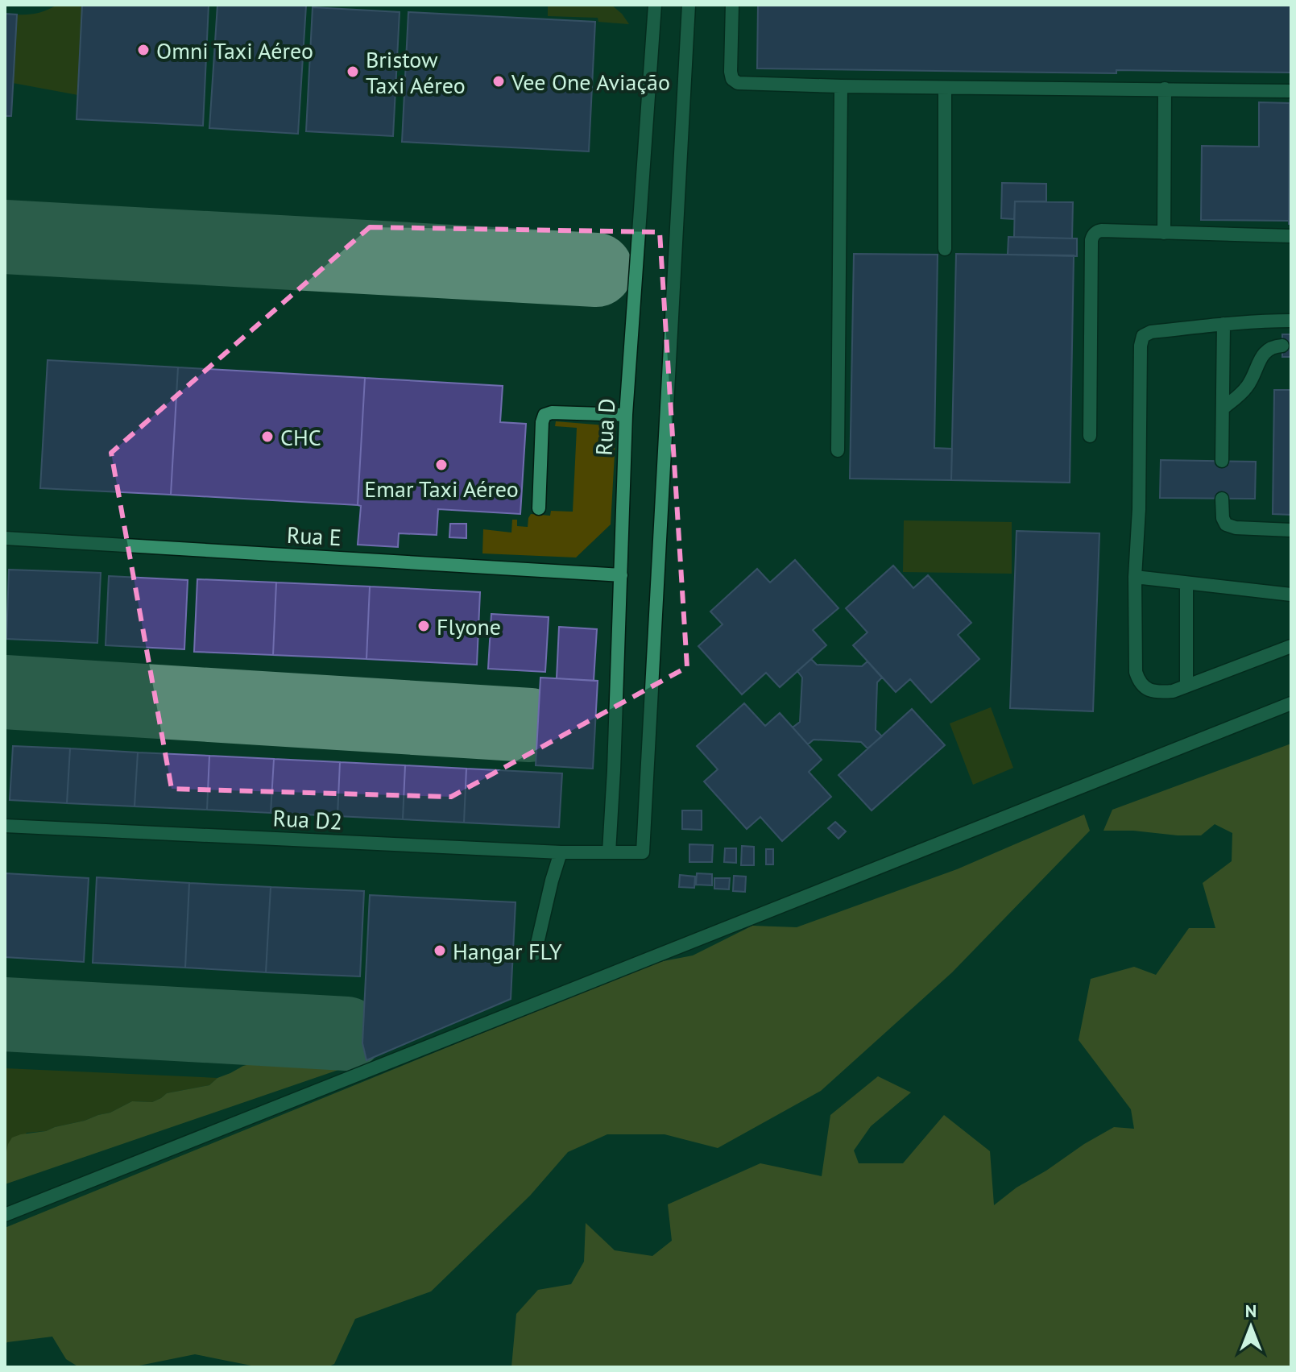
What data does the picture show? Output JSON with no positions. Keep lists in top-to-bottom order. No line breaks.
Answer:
{"streets":{"lane":["Rua D","Rua E","Rua D2"]},"crossings":[["Rua D","Rua E"],["Rua D","Rua D2"]],"places":["Omni Taxi Aéreo","Bristow Taxi Aéreo","Vee One Aviação","CHC","Emar Taxi Aéreo","Flyone","Hangar FLY"],"north":"top"}
